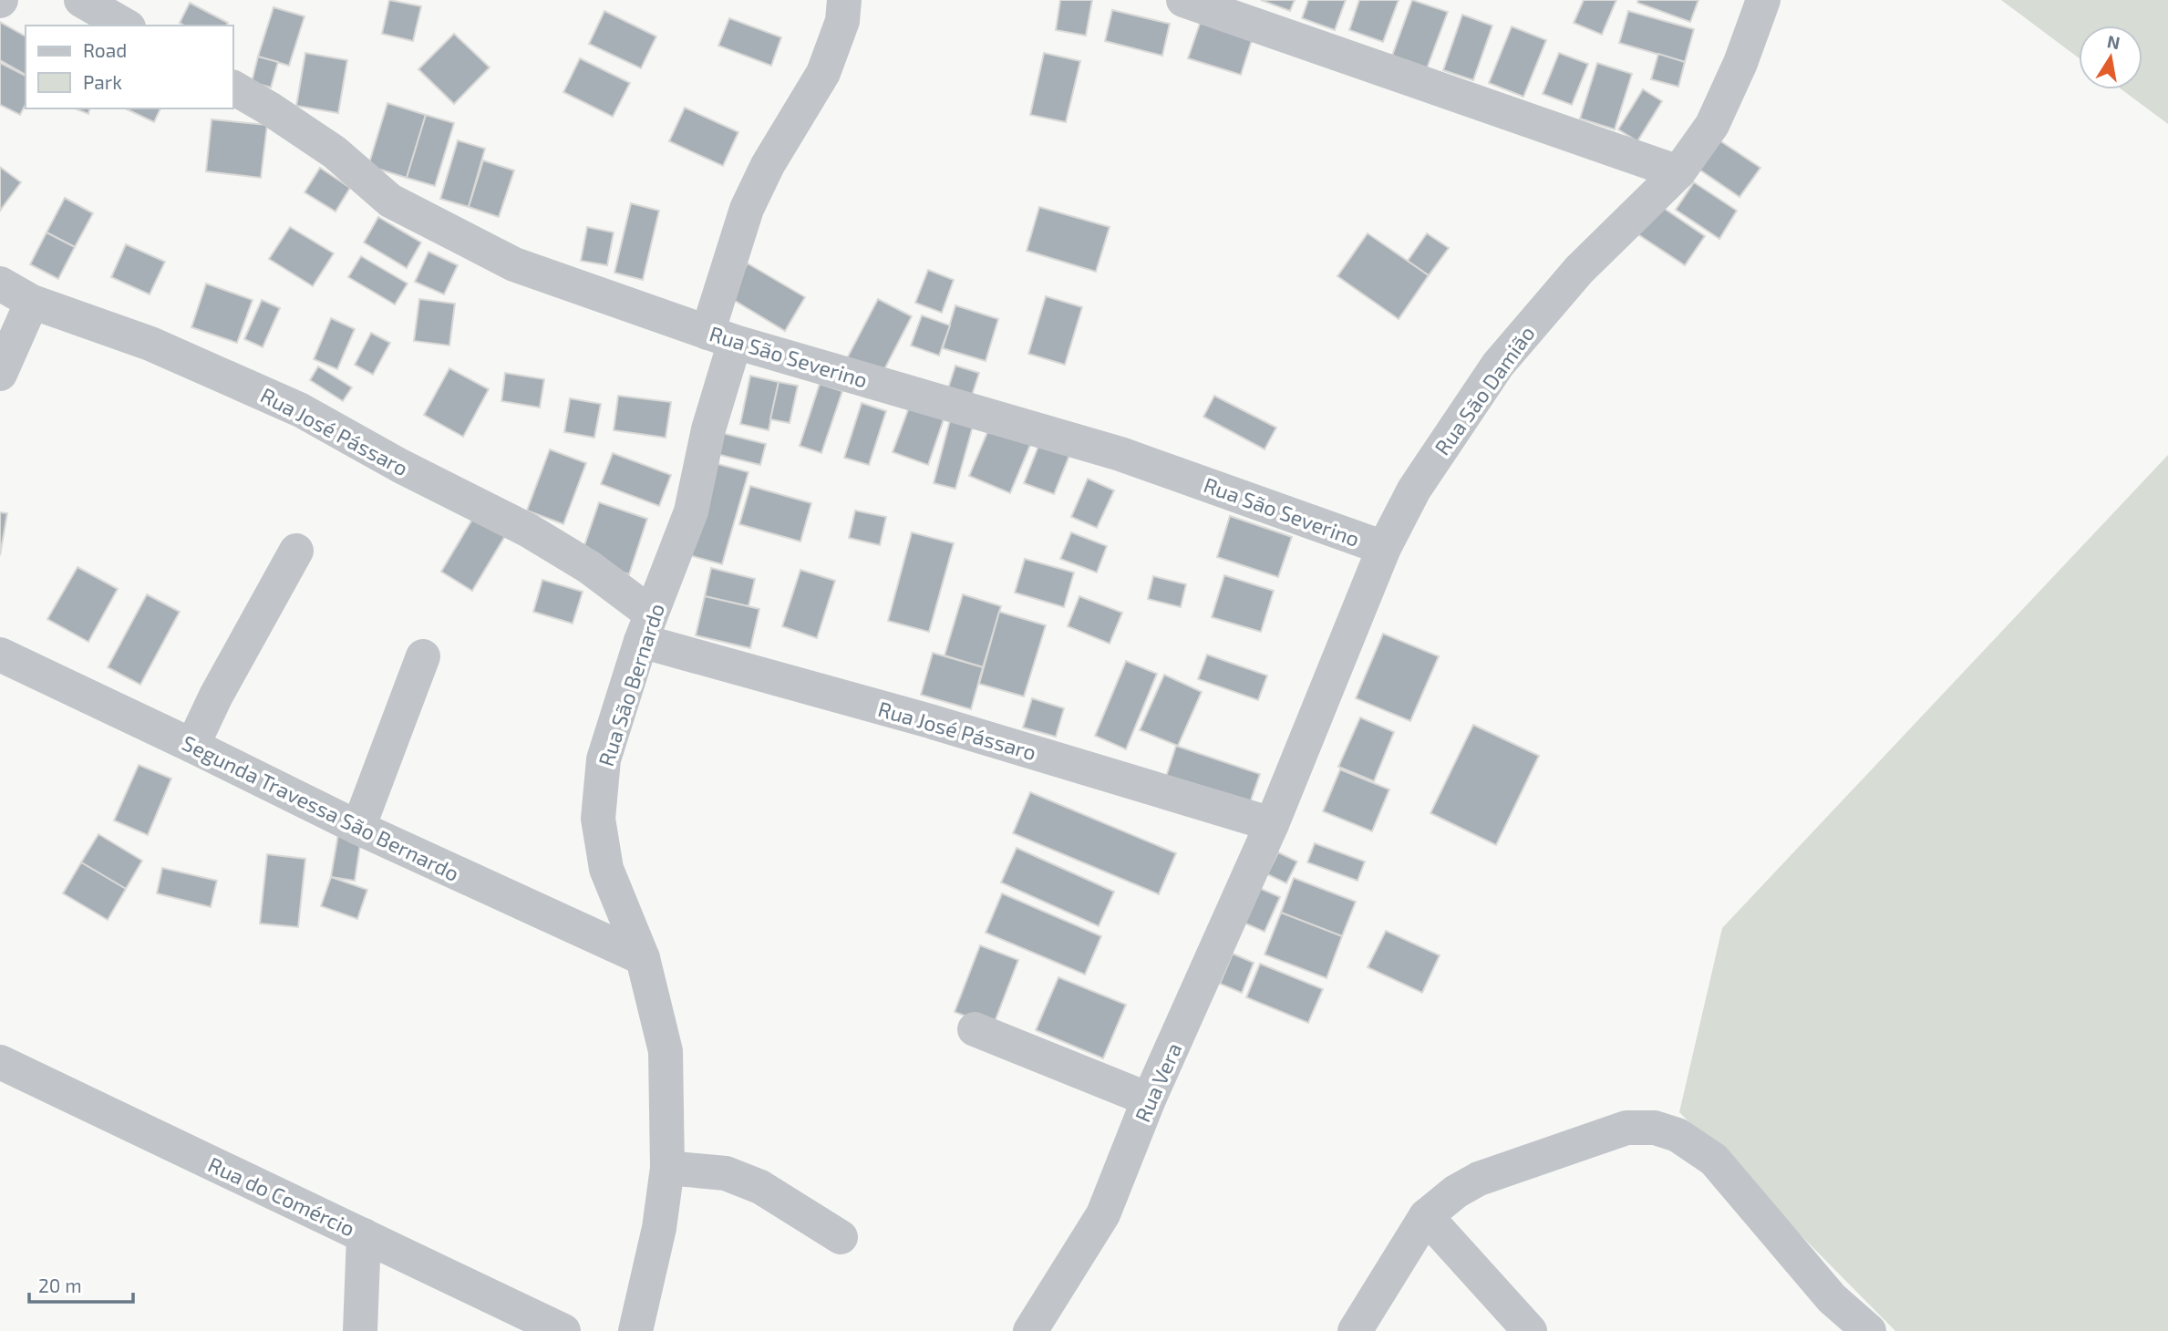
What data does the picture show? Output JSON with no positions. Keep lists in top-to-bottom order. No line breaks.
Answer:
{"streets":{"street":["Rua São Severino","Rua São Damião","Rua José Pássaro","Rua São Bernardo","Segunda Travessa São Bernardo","Rua Vera","Rua do Comércio"]},"crossings":[["Rua São Severino","Rua São Damião"],["Rua São Severino","Rua São Bernardo"],["Rua São Damião","Rua José Pássaro"],["Rua São Damião","Rua Vera"],["Rua José Pássaro","Rua São Bernardo"],["Rua José Pássaro","Rua Vera"],["Rua São Bernardo","Segunda Travessa São Bernardo"]],"legend":["Road","Park"],"scale_bar":"20 m","north":"top"}
